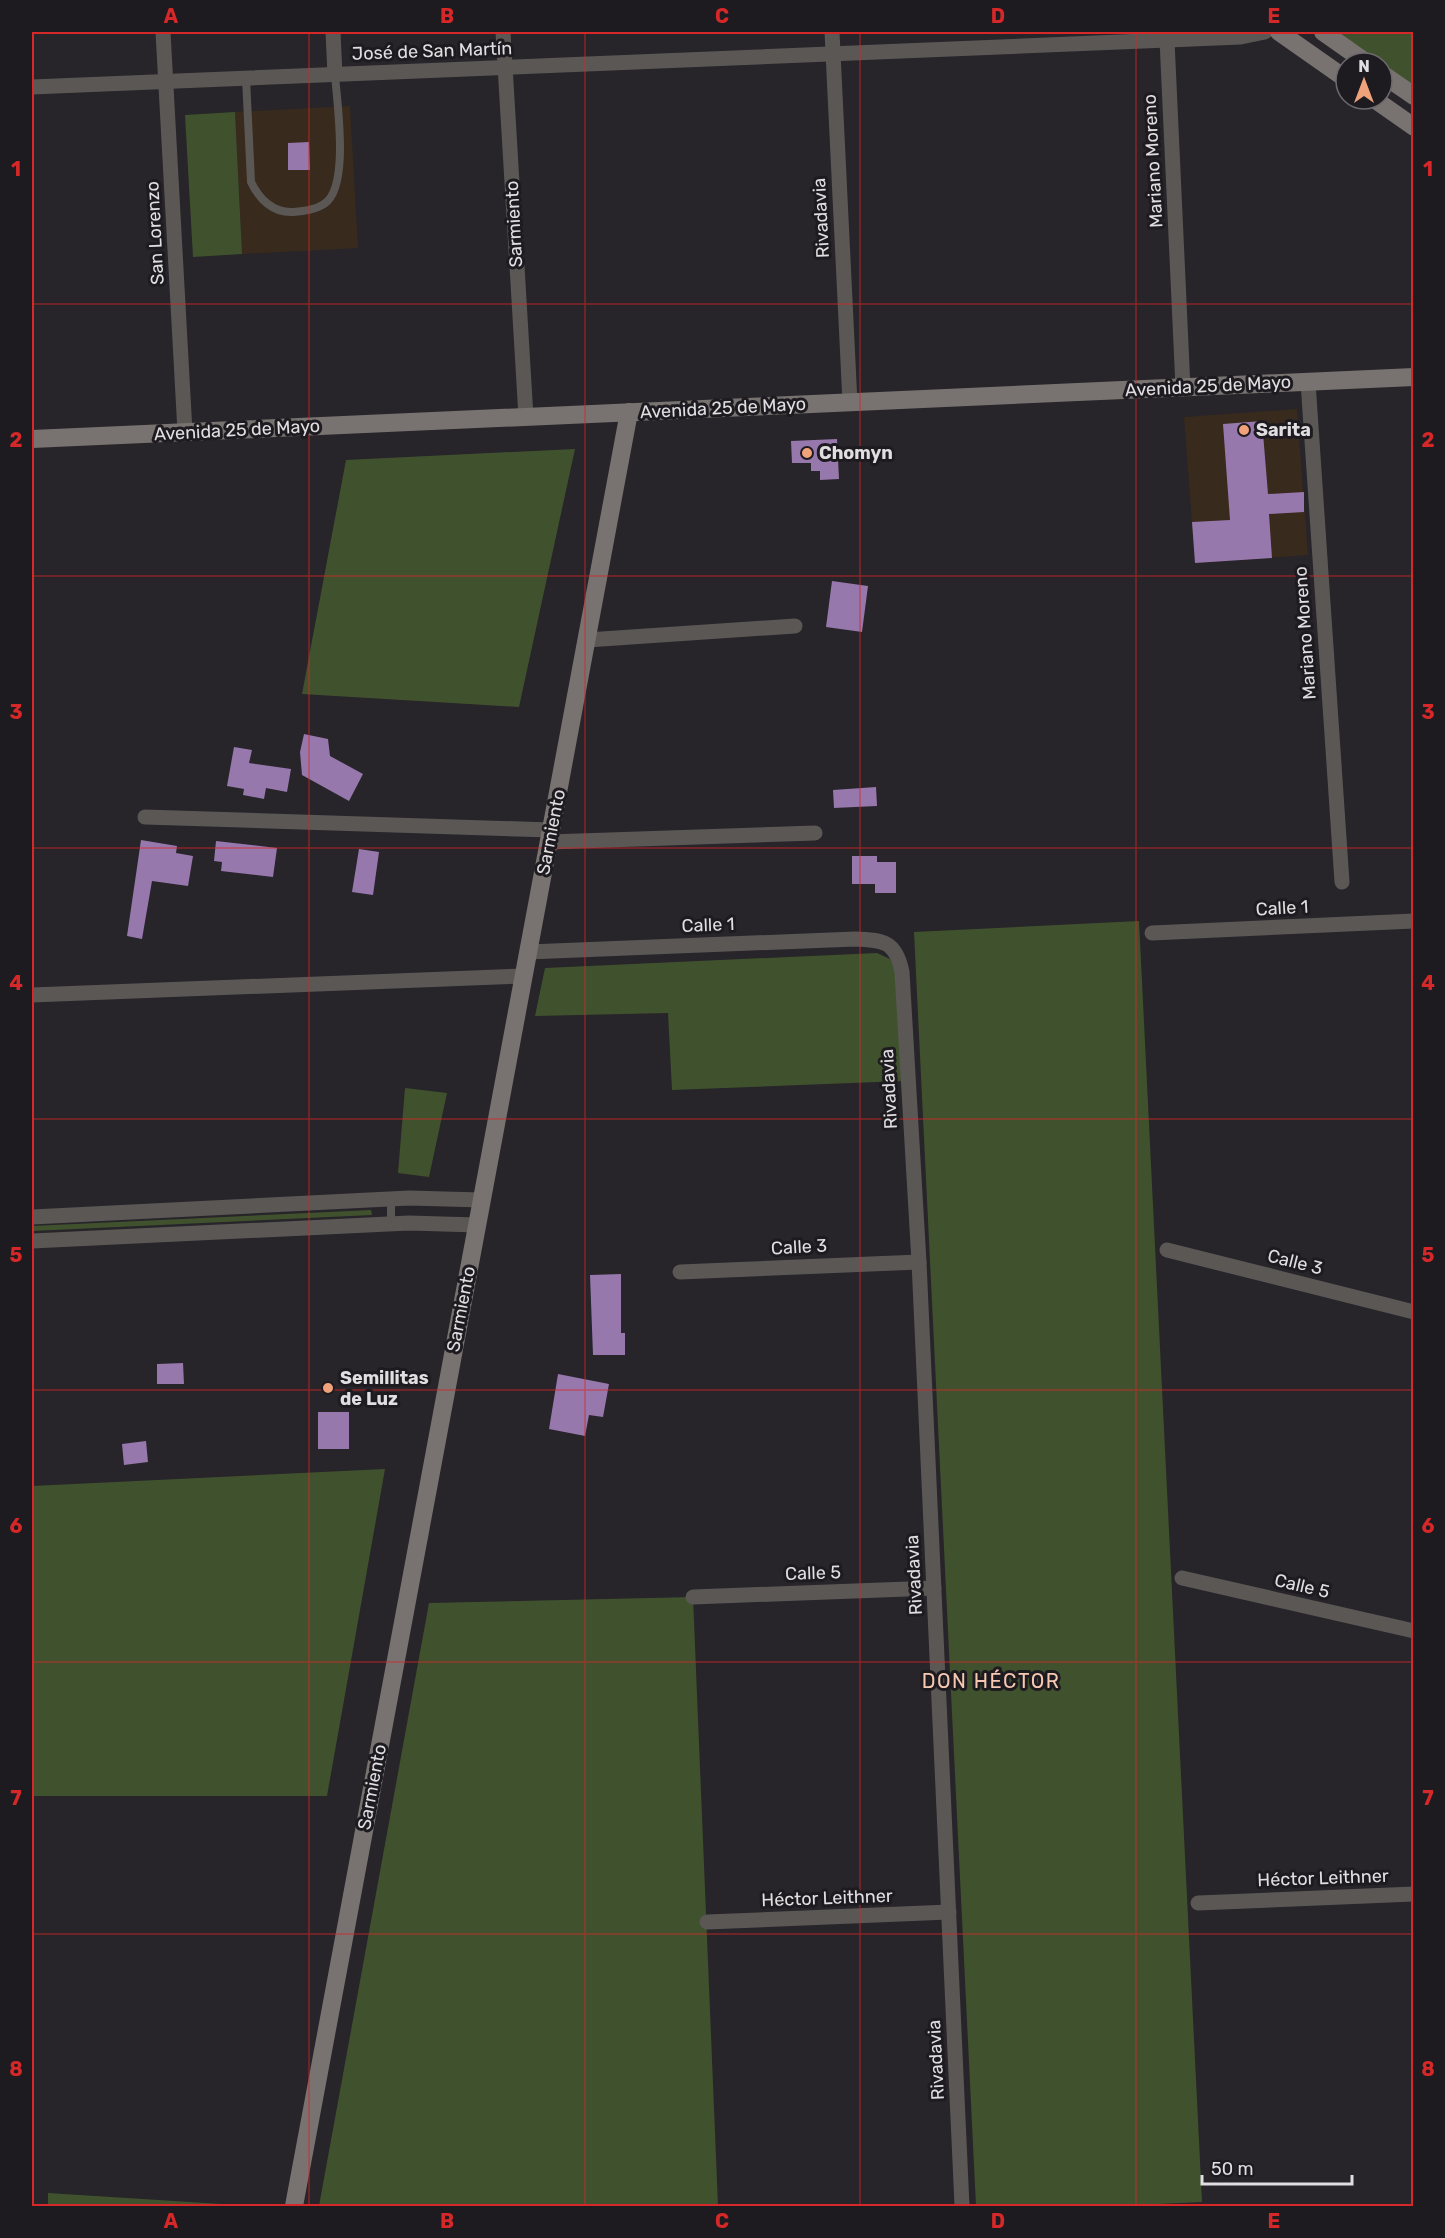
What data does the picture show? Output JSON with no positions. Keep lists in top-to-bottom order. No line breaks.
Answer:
{"streets":{"street":["José de San Martín","Mariano Moreno","Rivadavia","Sarmiento","San Lorenzo","Avenida 25 de Mayo","Calle 1","Calle 3","Calle 5","Héctor Leithner"]},"crossings":[["José de San Martín","Mariano Moreno"],["José de San Martín","Rivadavia"],["José de San Martín","Sarmiento"],["José de San Martín","San Lorenzo"],["Mariano Moreno","Avenida 25 de Mayo"],["Rivadavia","Avenida 25 de Mayo"],["Rivadavia","Calle 1"],["Rivadavia","Calle 3"],["Rivadavia","Calle 5"],["Rivadavia","Héctor Leithner"],["Sarmiento","Avenida 25 de Mayo"],["Sarmiento","Calle 1"],["San Lorenzo","Avenida 25 de Mayo"]],"districts":["DON HÉCTOR"],"places":["Sarita","Chomyn","Semillitas de Luz"],"scale_bar":"50 m","north":"top","grid":{"columns":["A","B","C","D","E"],"rows":["1","2","3","4","5","6","7","8"]}}
